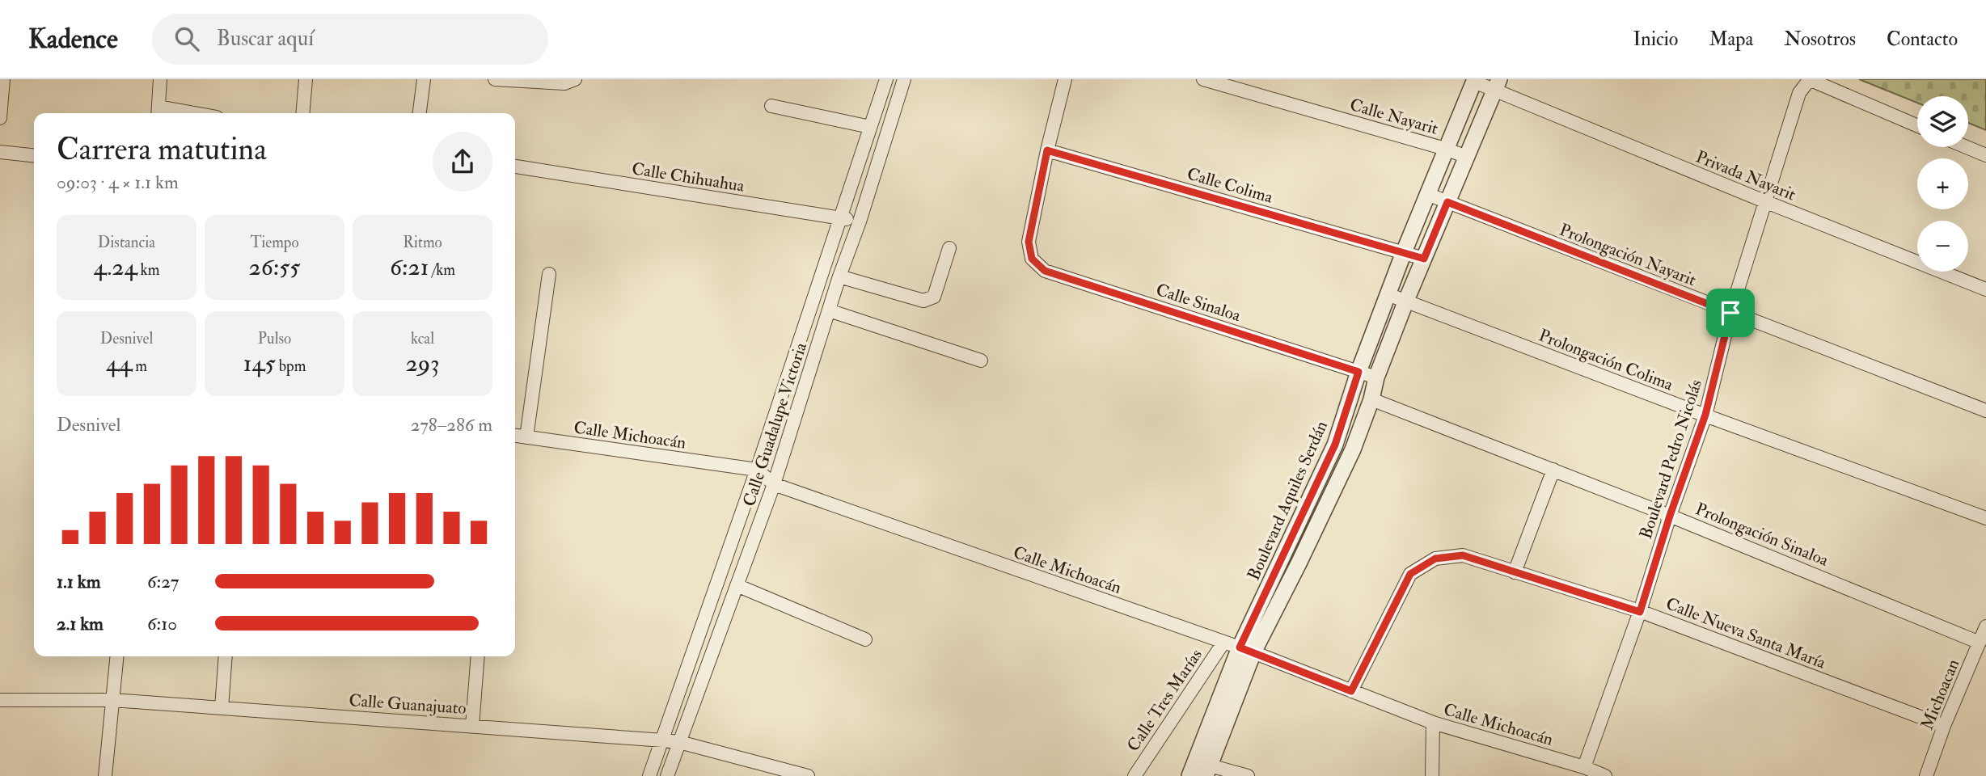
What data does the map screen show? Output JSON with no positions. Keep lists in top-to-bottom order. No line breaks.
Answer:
{"streets":{"street":["Calle Nayarit","Privada Nayarit","Calle Chihuahua","Calle Colima","Prolongación Nayarit","Calle Sinaloa","Prolongación Colima","Calle Guadalupe Victoria","Calle Michoacán","Boulevard Pedro Nicolás","Boulevard Aquiles Serdán","Prolongación Sinaloa","Calle Nueva Santa María","Michoacan","Calle Tres Marías","Calle Guanajuato"]},"crossings":[["Calle Nayarit","Boulevard Aquiles Serdán"],["Privada Nayarit","Boulevard Pedro Nicolás"],["Privada Nayarit","Boulevard Aquiles Serdán"],["Calle Chihuahua","Calle Guadalupe Victoria"],["Calle Colima","Calle Sinaloa"],["Calle Colima","Boulevard Aquiles Serdán"],["Prolongación Nayarit","Boulevard Pedro Nicolás"],["Prolongación Nayarit","Boulevard Aquiles Serdán"],["Calle Sinaloa","Boulevard Aquiles Serdán"],["Prolongación Colima","Boulevard Pedro Nicolás"],["Prolongación Colima","Boulevard Aquiles Serdán"],["Calle Guadalupe Victoria","Calle Michoacán"],["Calle Guadalupe Victoria","Calle Guanajuato"],["Calle Michoacán","Boulevard Pedro Nicolás"],["Calle Michoacán","Boulevard Aquiles Serdán"],["Calle Michoacán","Calle Nueva Santa María"],["Calle Michoacán","Calle Tres Marías"],["Boulevard Pedro Nicolás","Prolongación Sinaloa"],["Boulevard Pedro Nicolás","Calle Nueva Santa María"],["Boulevard Aquiles Serdán","Prolongación Sinaloa"],["Prolongación Sinaloa","Michoacan"],["Calle Nueva Santa María","Michoacan"]],"page":{"header":"Kadence","search":"Buscar aquí","nav":["Inicio","Mapa","Nosotros","Contacto"],"map_buttons":["+","−"],"heading":["Carrera matutina","09:03 · 4 × 1.1 km"],"stats":[["Distancia","4.24 km"],["Tiempo","26:55"],["Ritmo","6:21 /km"],["Desnivel","44 m"],["Pulso","145 bpm"],["kcal","293"]],"chart":["Desnivel","278–286 m"],"list":[{"name":"1.1 km","note":"6:27"},{"name":"2.1 km","note":"6:10"}]}}
